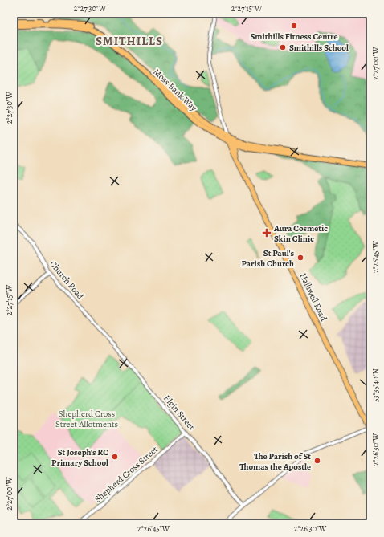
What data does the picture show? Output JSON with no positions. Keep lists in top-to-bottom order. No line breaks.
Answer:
{"streets":{"highway":["Moss Bank Way"],"main road":["Halliwell Road"],"street":["Church Road","Elgin Street","Shepherd Cross Street"]},"crossings":[["Moss Bank Way","Halliwell Road"],["Church Road","Elgin Street"],["Elgin Street","Shepherd Cross Street"]],"districts":["SMITHILLS"],"parks":["Shepherd Cross Street Allotments"],"places":{"other":["Smithills Fitness Centre","Smithills School","St Paul's Parish Church","St Joseph's RC Primary School","The Parish of St Thomas the Apostle"],"health":["Aura Cosmetic Skin Clinic"]},"coordinates":["2°27'30\"W","2°27'15\"W","2°27'00\"W","2°26'45\"W","53°35'40\"N","2°26'30\"W"]}
